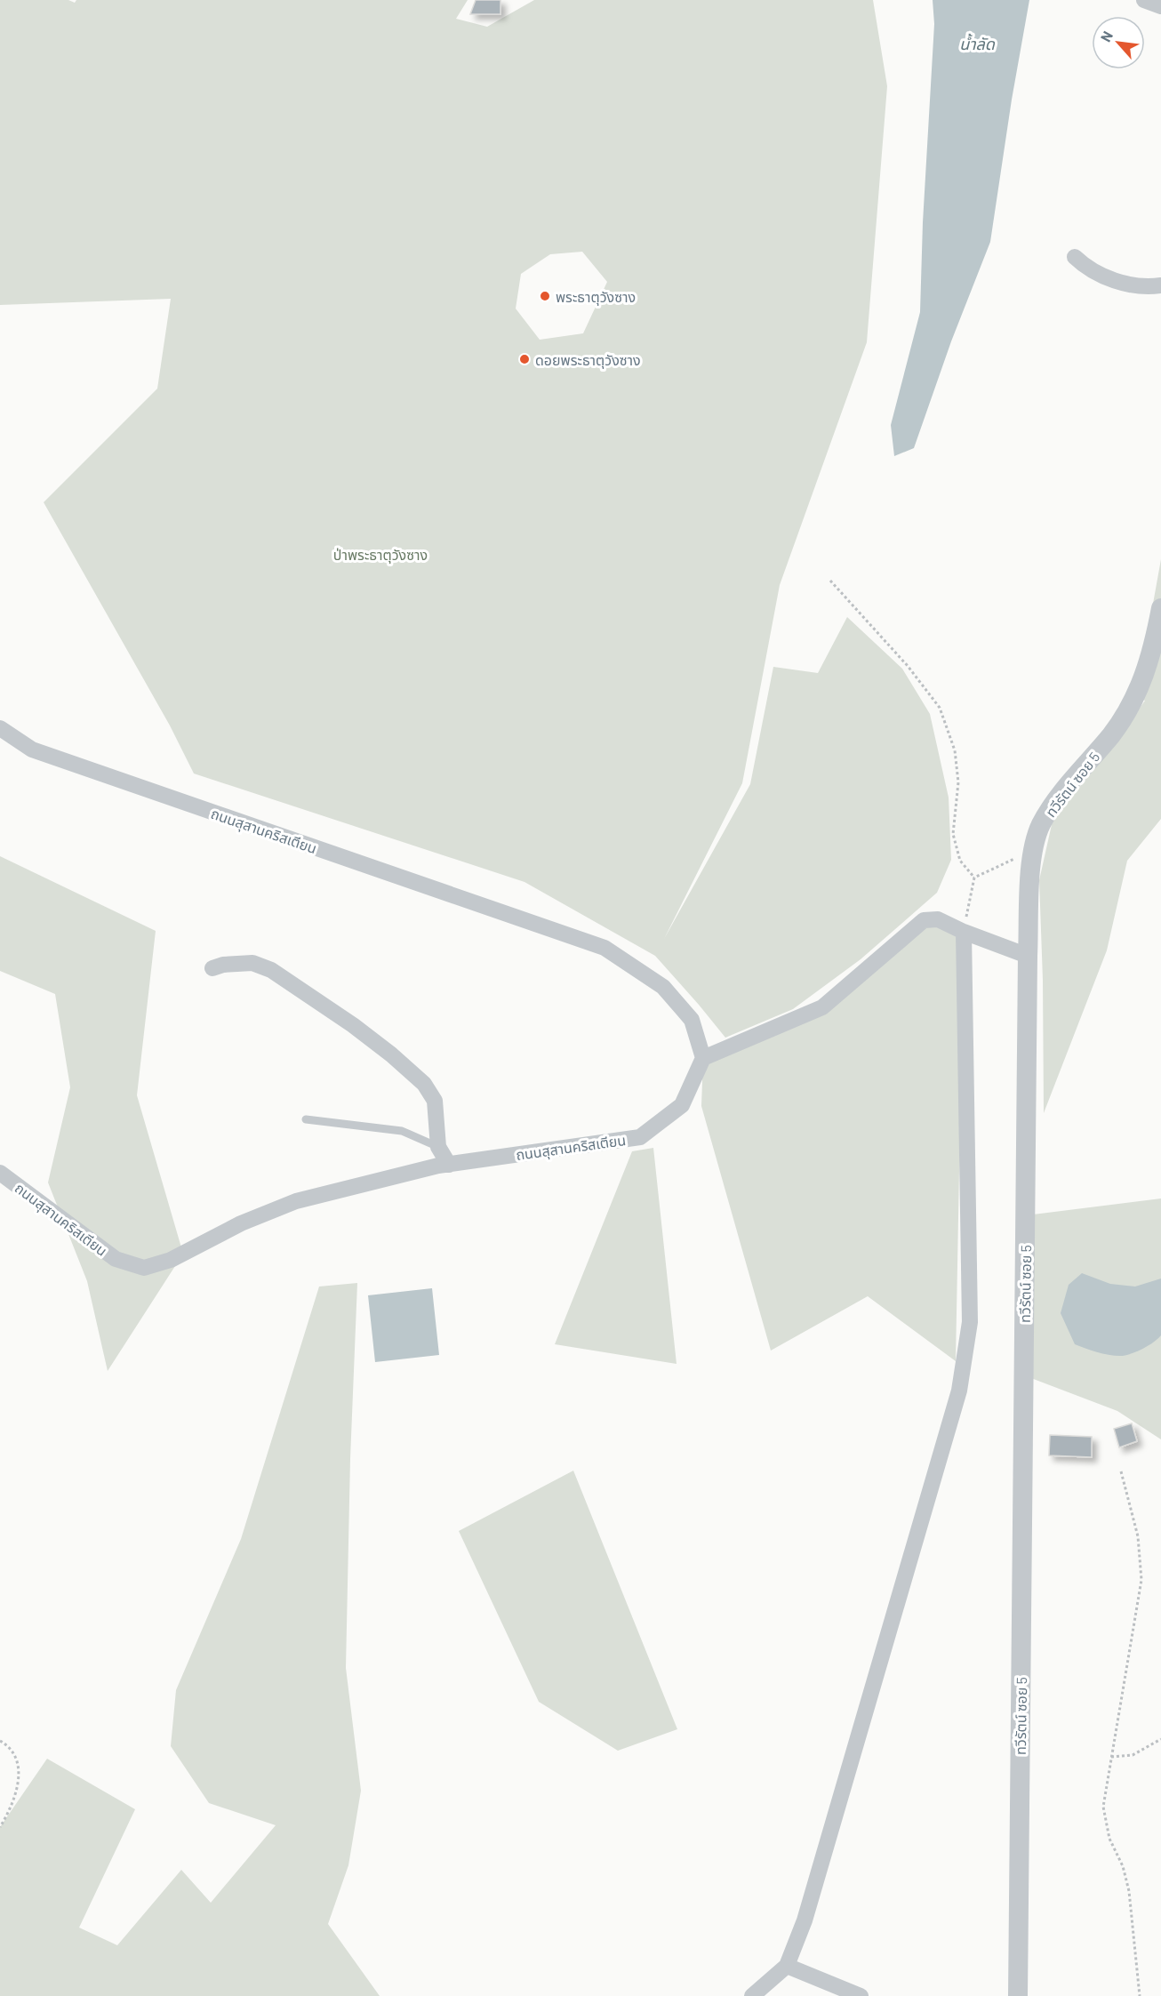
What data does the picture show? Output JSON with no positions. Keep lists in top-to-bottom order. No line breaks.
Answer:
{"streets":{"street":["ทวีรัตน์ ซอย 5","ถนนสุสานคริสเตียน"]},"water":["น้ำลัด"],"parks":["ป่าพระธาตุวังซาง"],"places":["พระธาตุวังซาง","ดอยพระธาตุวังซาง"],"north":"top left"}
